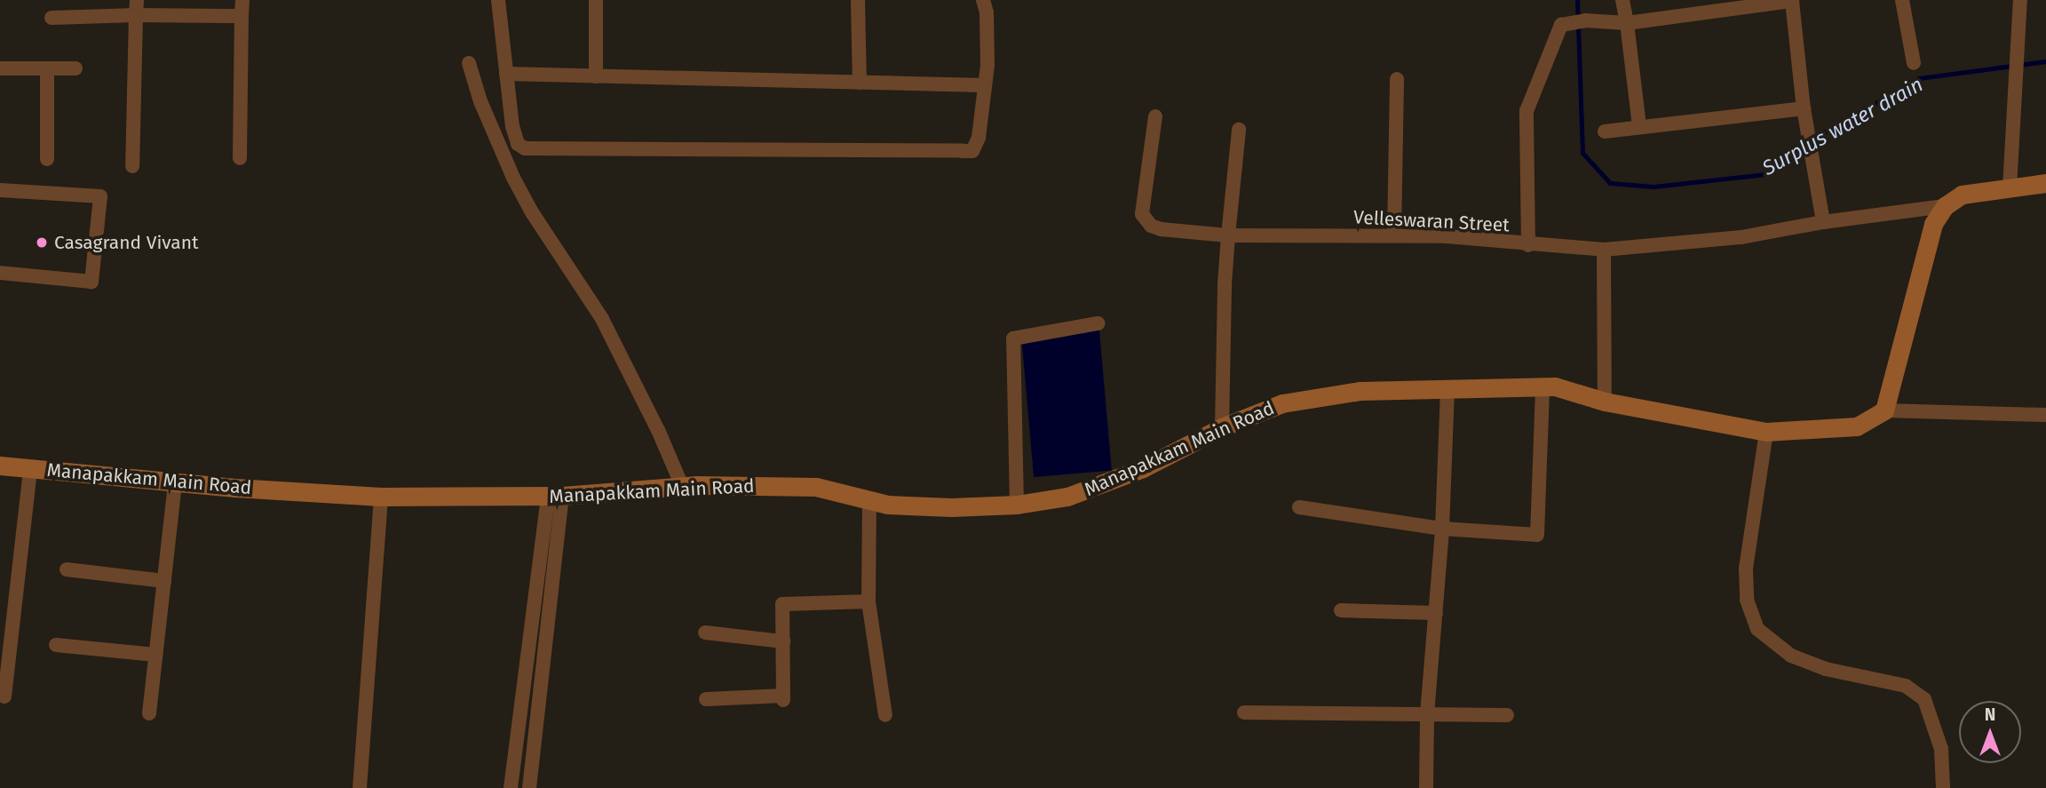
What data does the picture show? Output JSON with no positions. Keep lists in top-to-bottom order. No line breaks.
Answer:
{"streets":{"main road":["Manapakkam Main Road"],"street":["Velleswaran Street"]},"water":["Surplus water drain"],"places":["Casagrand Vivant"],"north":"top"}
